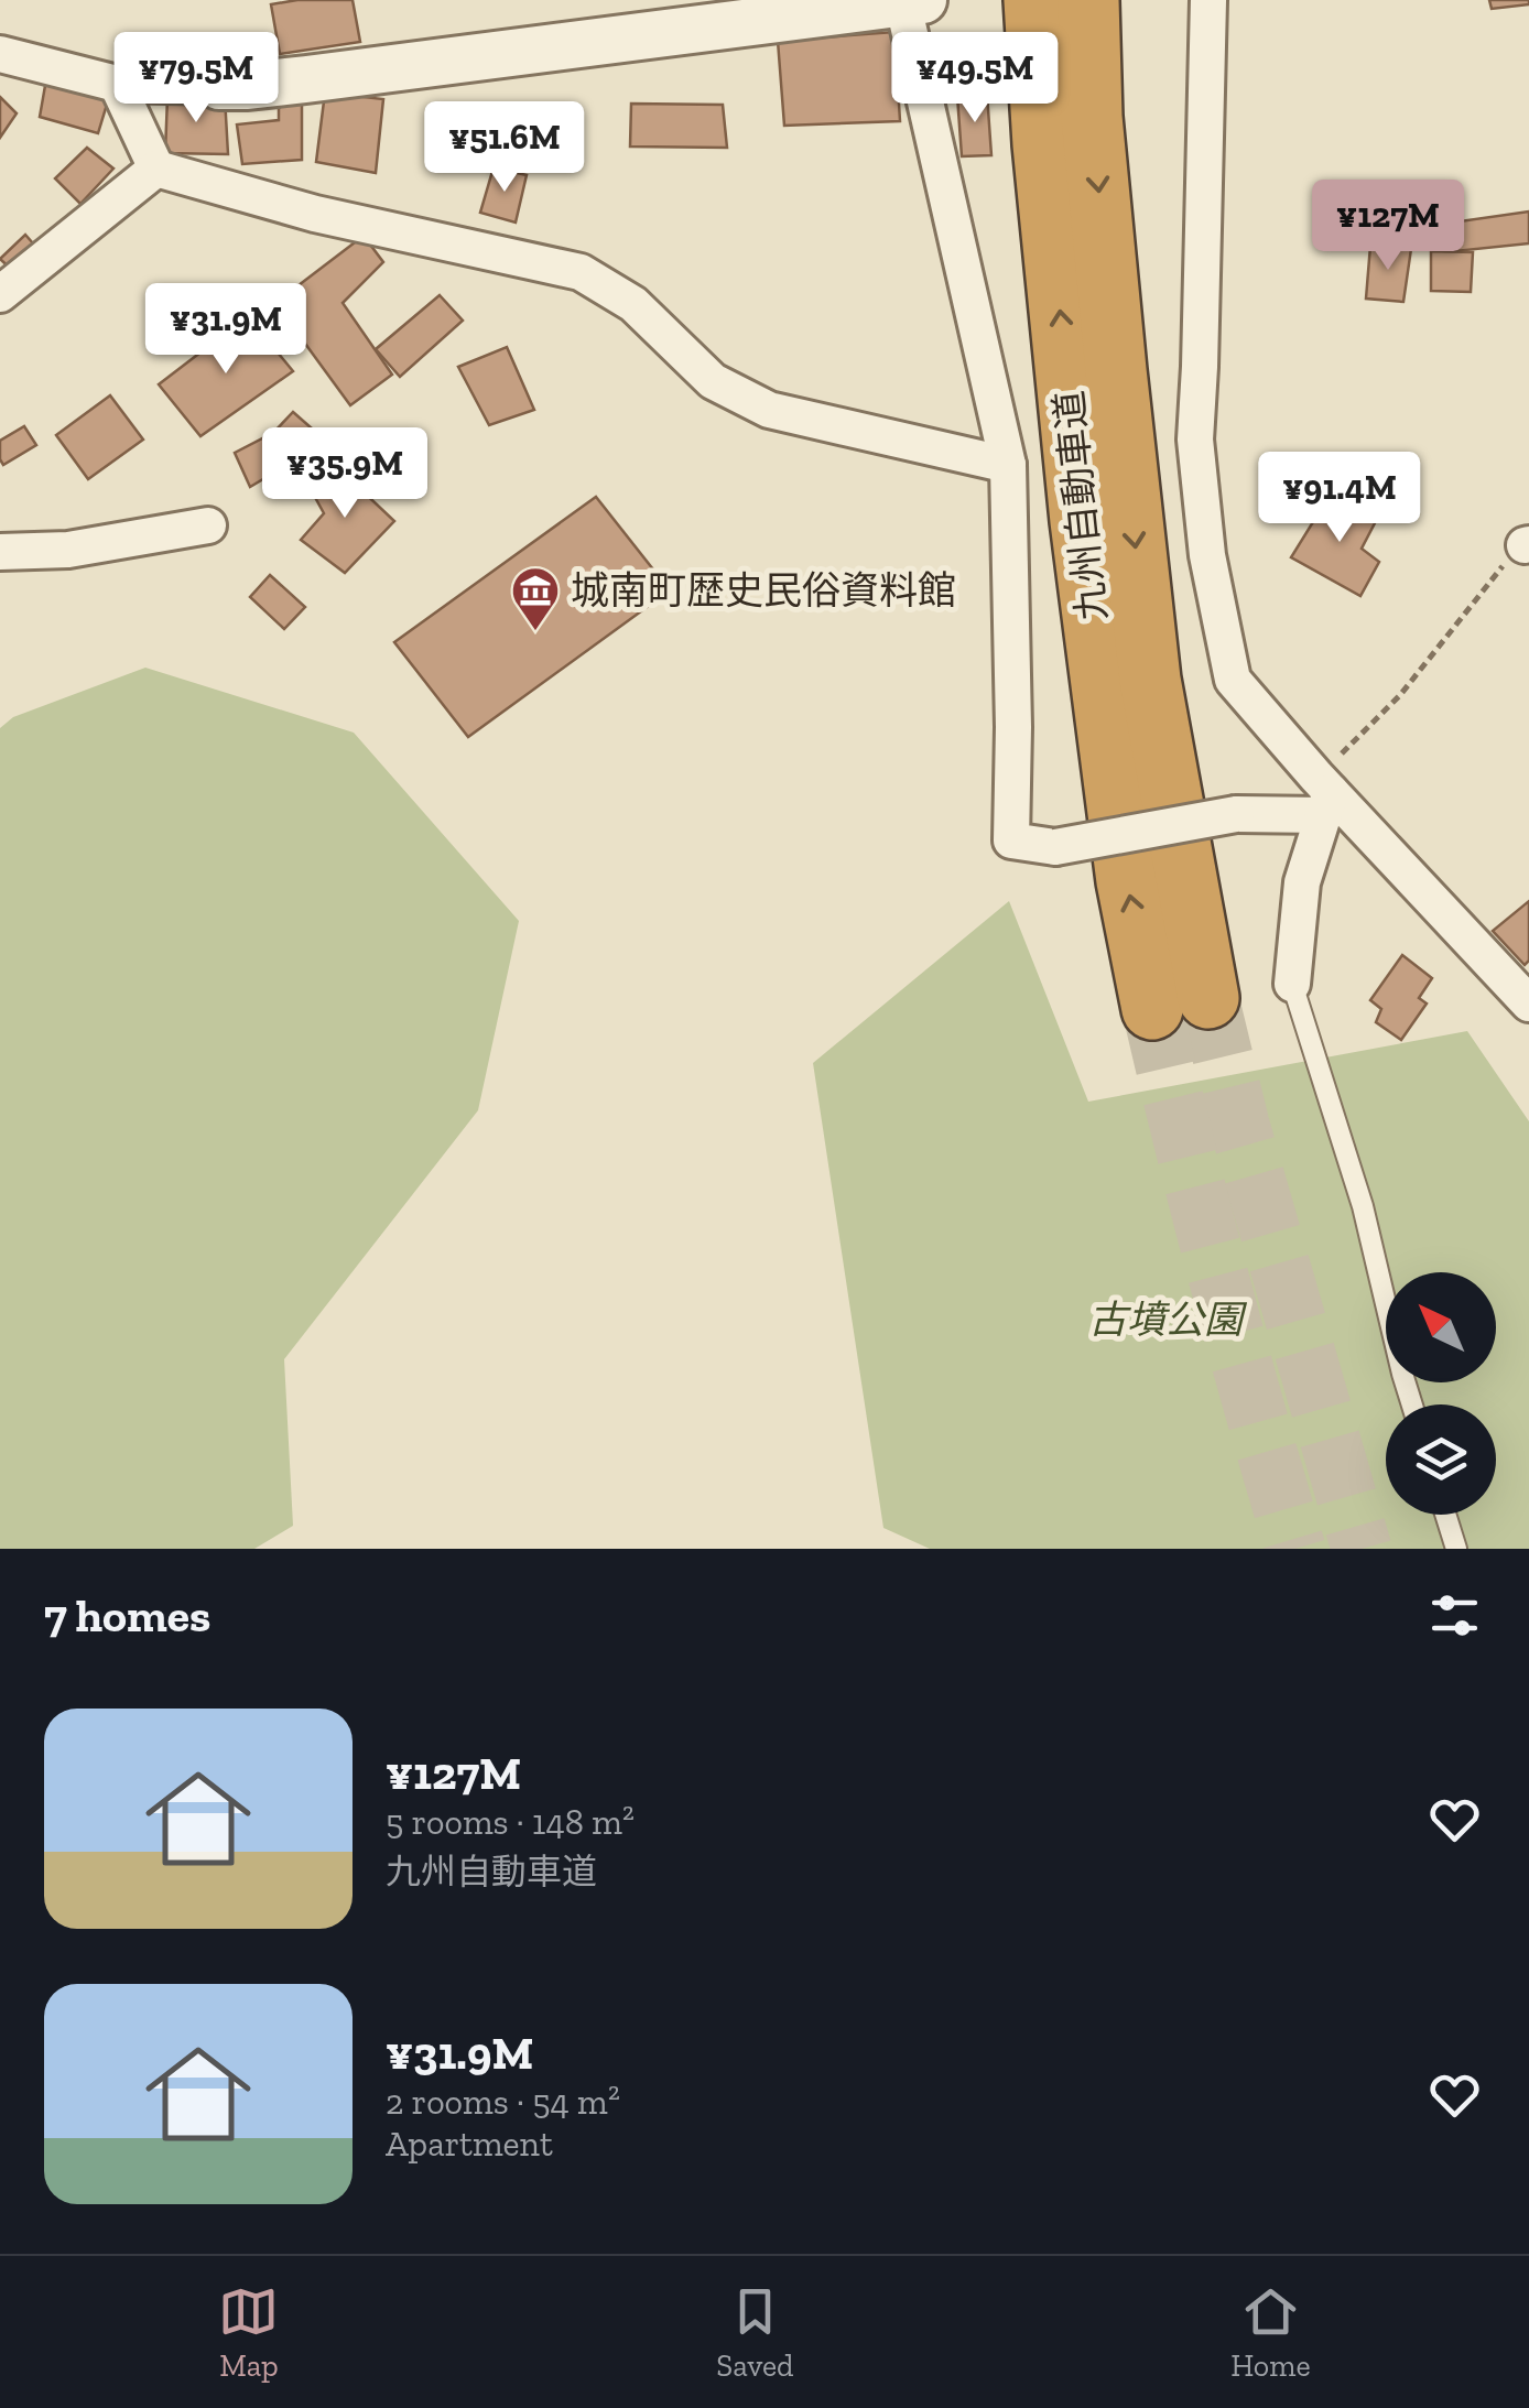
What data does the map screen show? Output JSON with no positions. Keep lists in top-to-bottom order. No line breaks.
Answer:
{"streets":{"highway":["九州自動車道"]},"parks":["古墳公園"],"places":{"museum":["城南町歴史民俗資料館"]},"north":"top left","page":{"price":["¥79.5M","¥49.5M","¥51.6M","¥127M","¥31.9M","¥35.9M","¥91.4M"],"heading":"7 homes","list":[{"name":"¥127M","note":"5 rooms · 148 m² · 九州自動車道"},{"name":"¥31.9M","note":"2 rooms · 54 m² · Apartment"}],"tabs":["Map","Saved","Home"]}}
